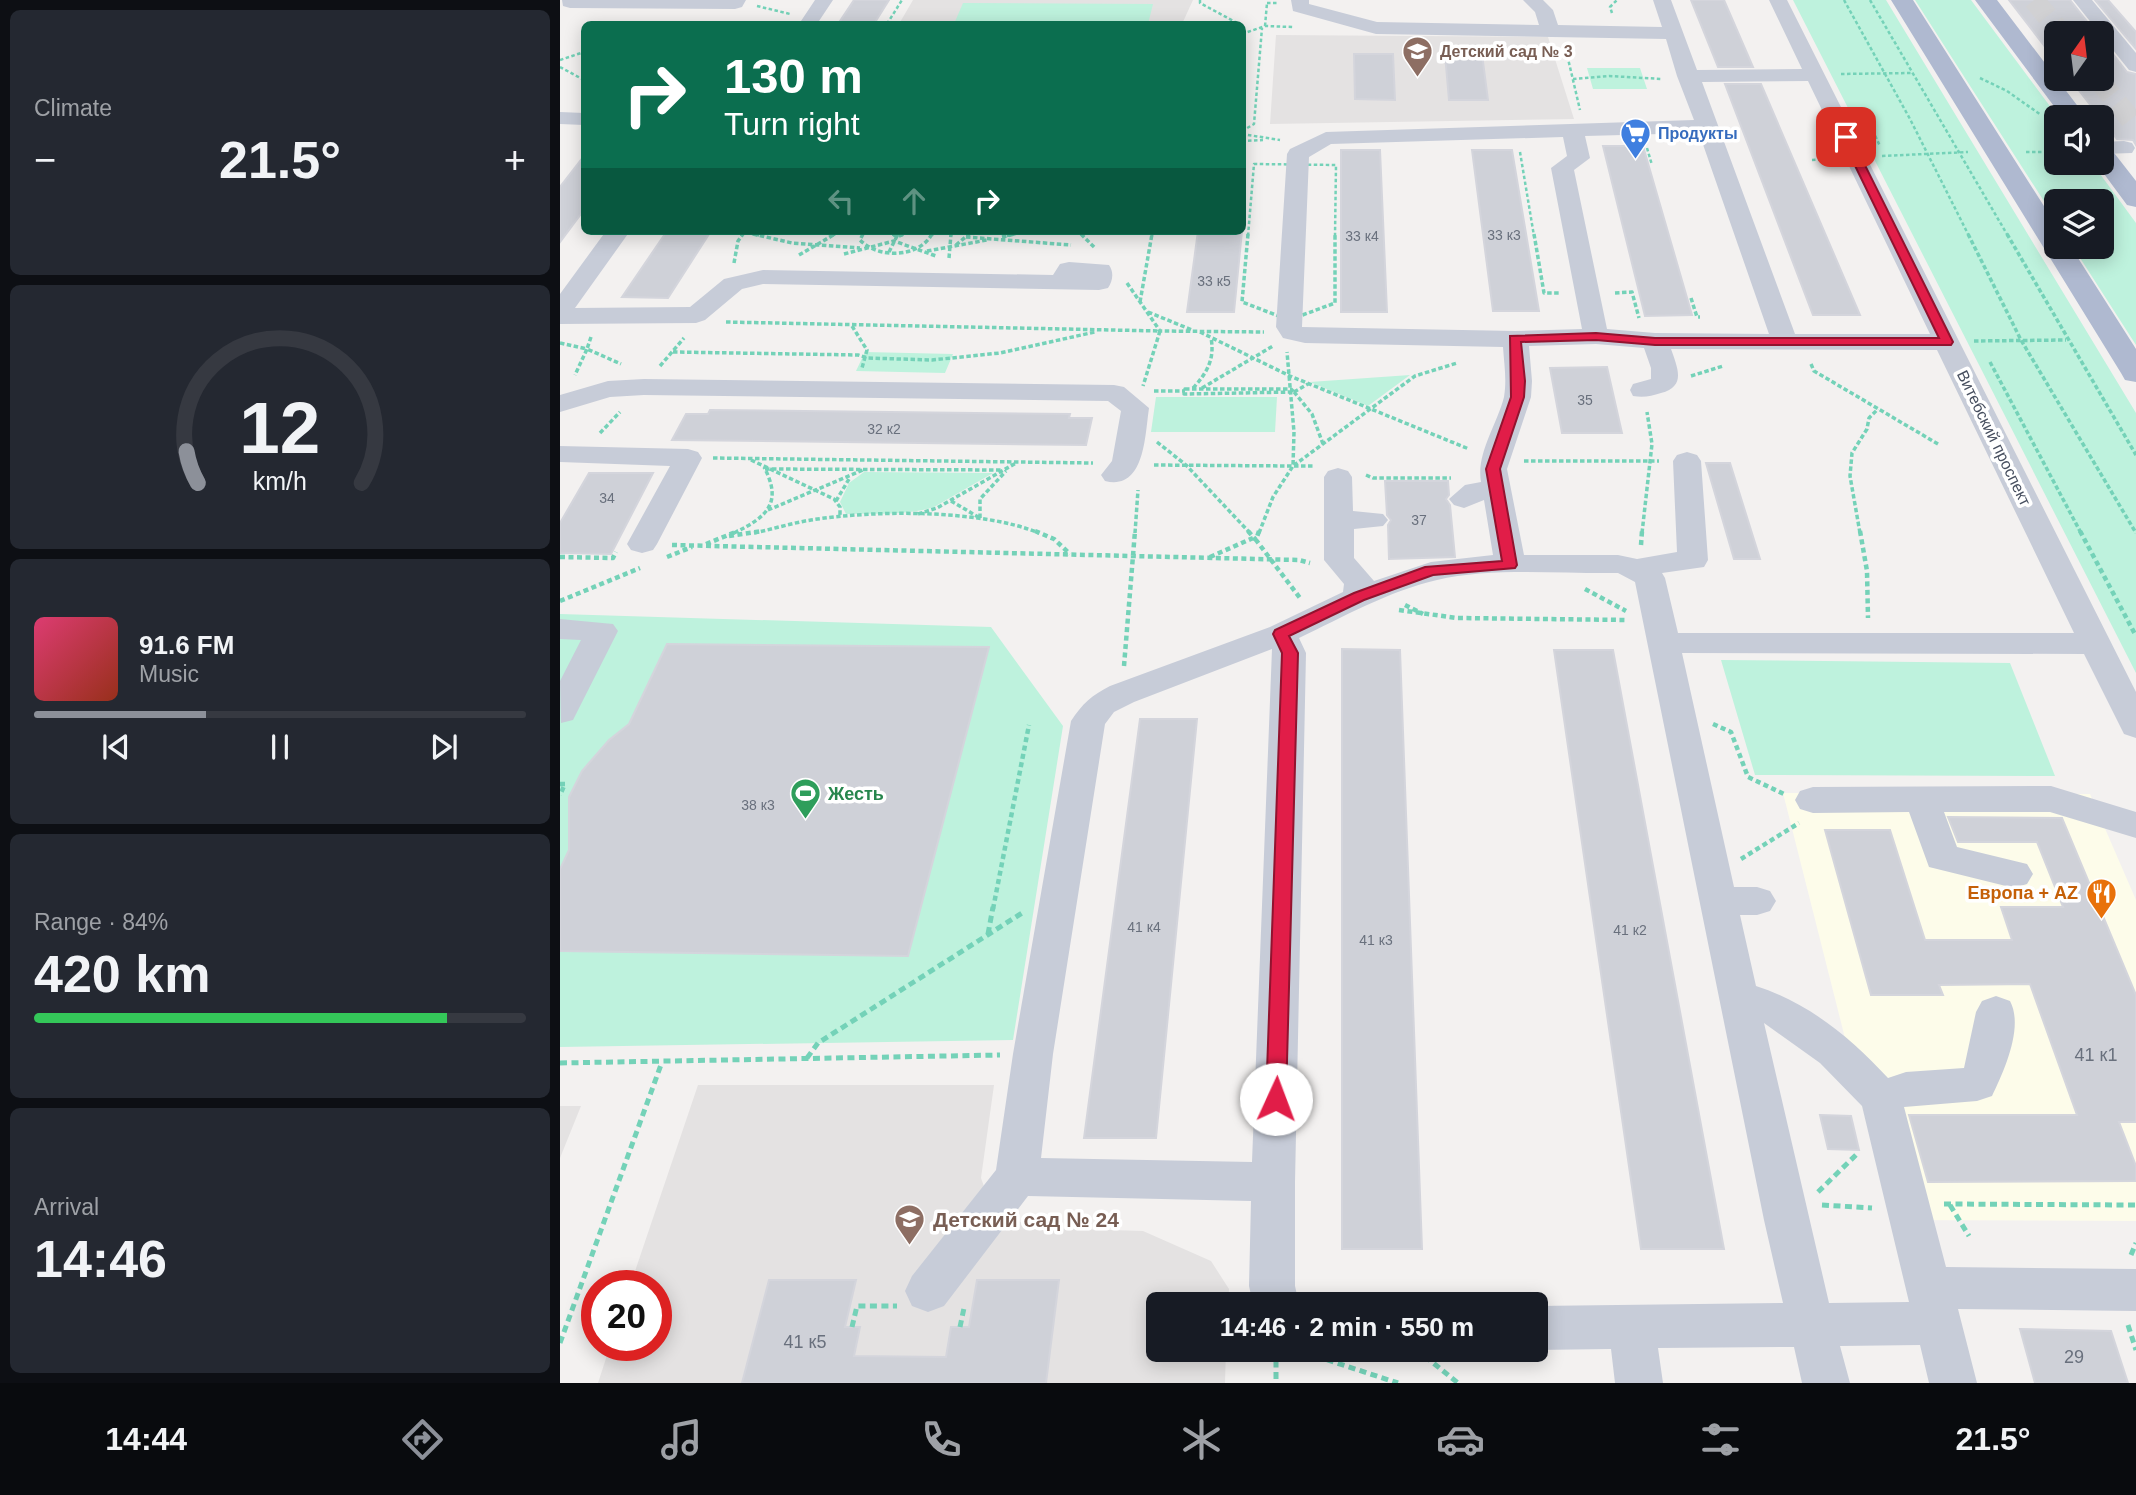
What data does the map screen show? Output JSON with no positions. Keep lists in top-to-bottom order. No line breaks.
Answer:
{"streets":{"street":["Витебский проспект"]},"places":{"school or university":["Детский сад № 3","Детский сад № 24"],"supermarket":["Продукты"],"sports":["Жесть"],"restaurant":["Европа + AZ"]},"house_numbers":["33 к3","33 к4","33 к5","35","32 к2","34","37","38 к3","41 к4","41 к2","41 к3","41 к1","41 к5","29"],"north":"top","page":{"tile":["Climate",["Range · 84%","420 km"],["Arrival","14:46"]],"turn":["130 m","Turn right"],"heat":["−","21.5°","+"],"song":["91.6 FM","Music"],"limit":"20","trip":"14:46 · 2 min · 550 m","tabs":["14:44","21.5°"],"gauge":["12","km/h"]}}
